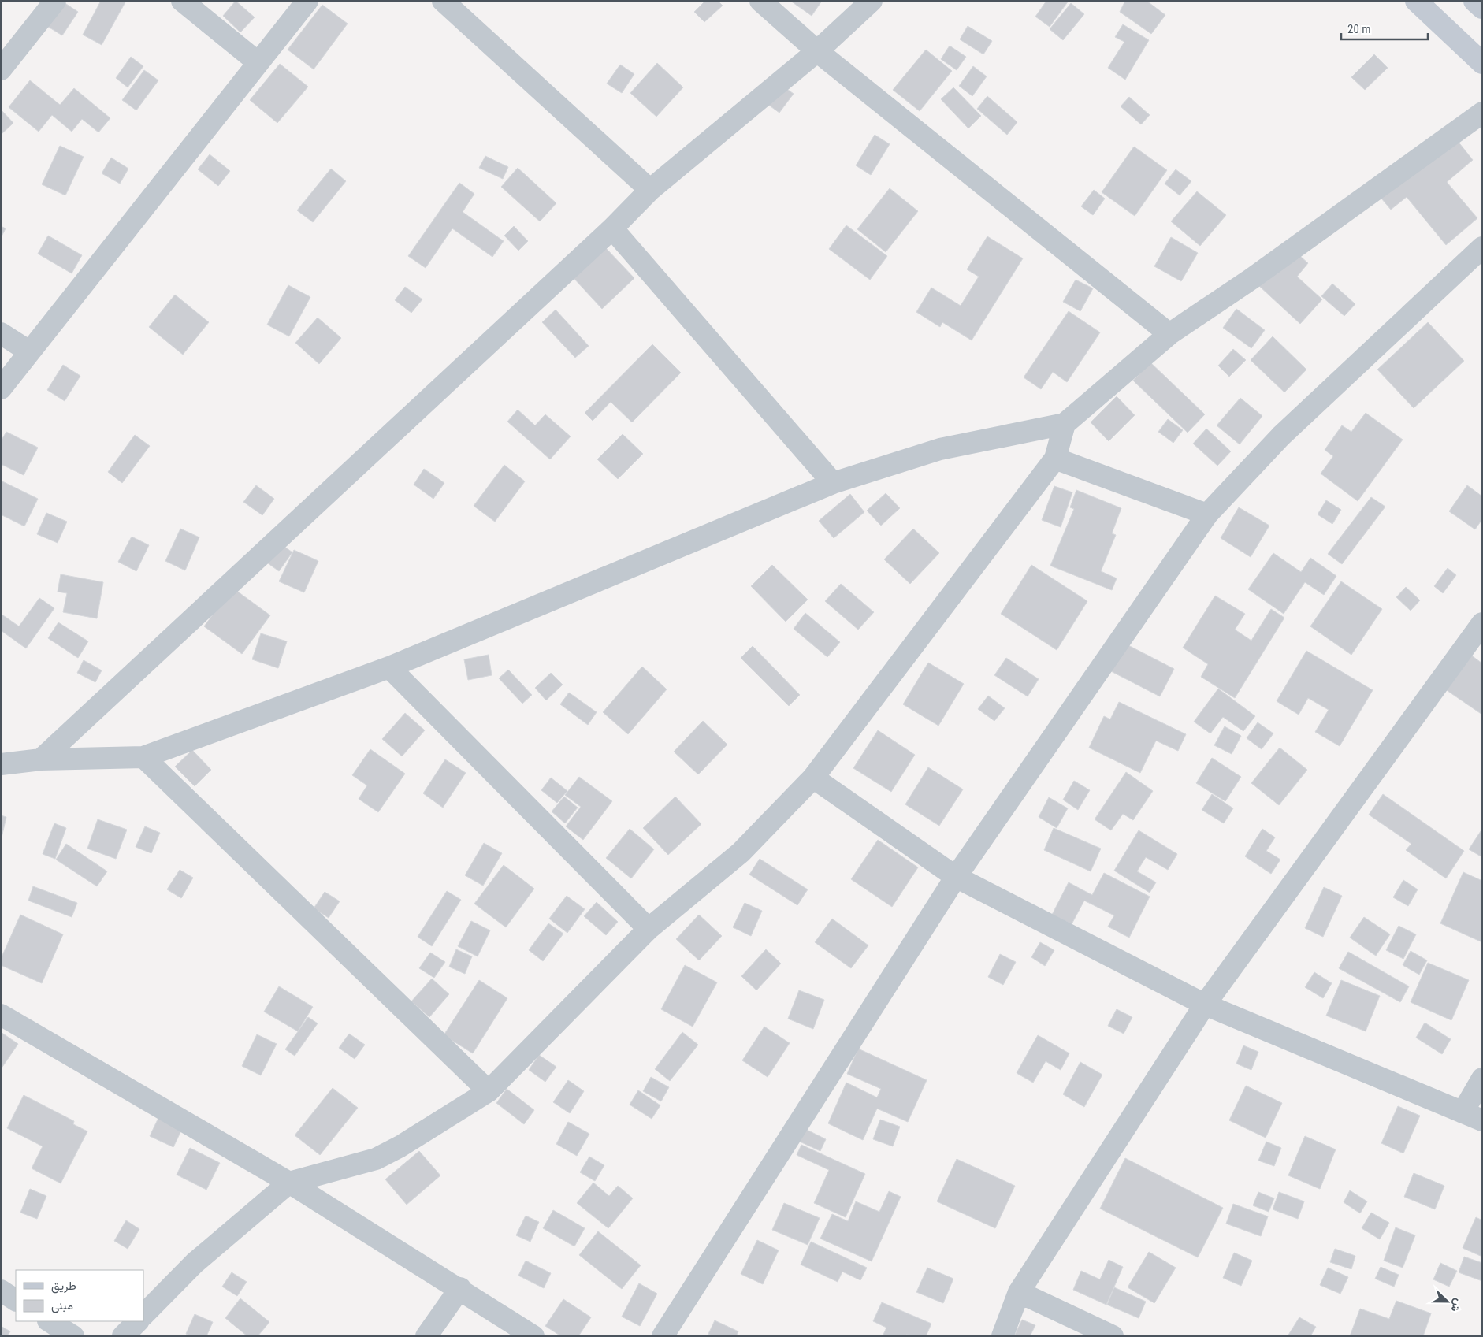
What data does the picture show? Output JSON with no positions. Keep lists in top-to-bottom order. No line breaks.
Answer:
{"legend":["طريق","مبنى"],"scale_bar":"20 m","north":"right"}
